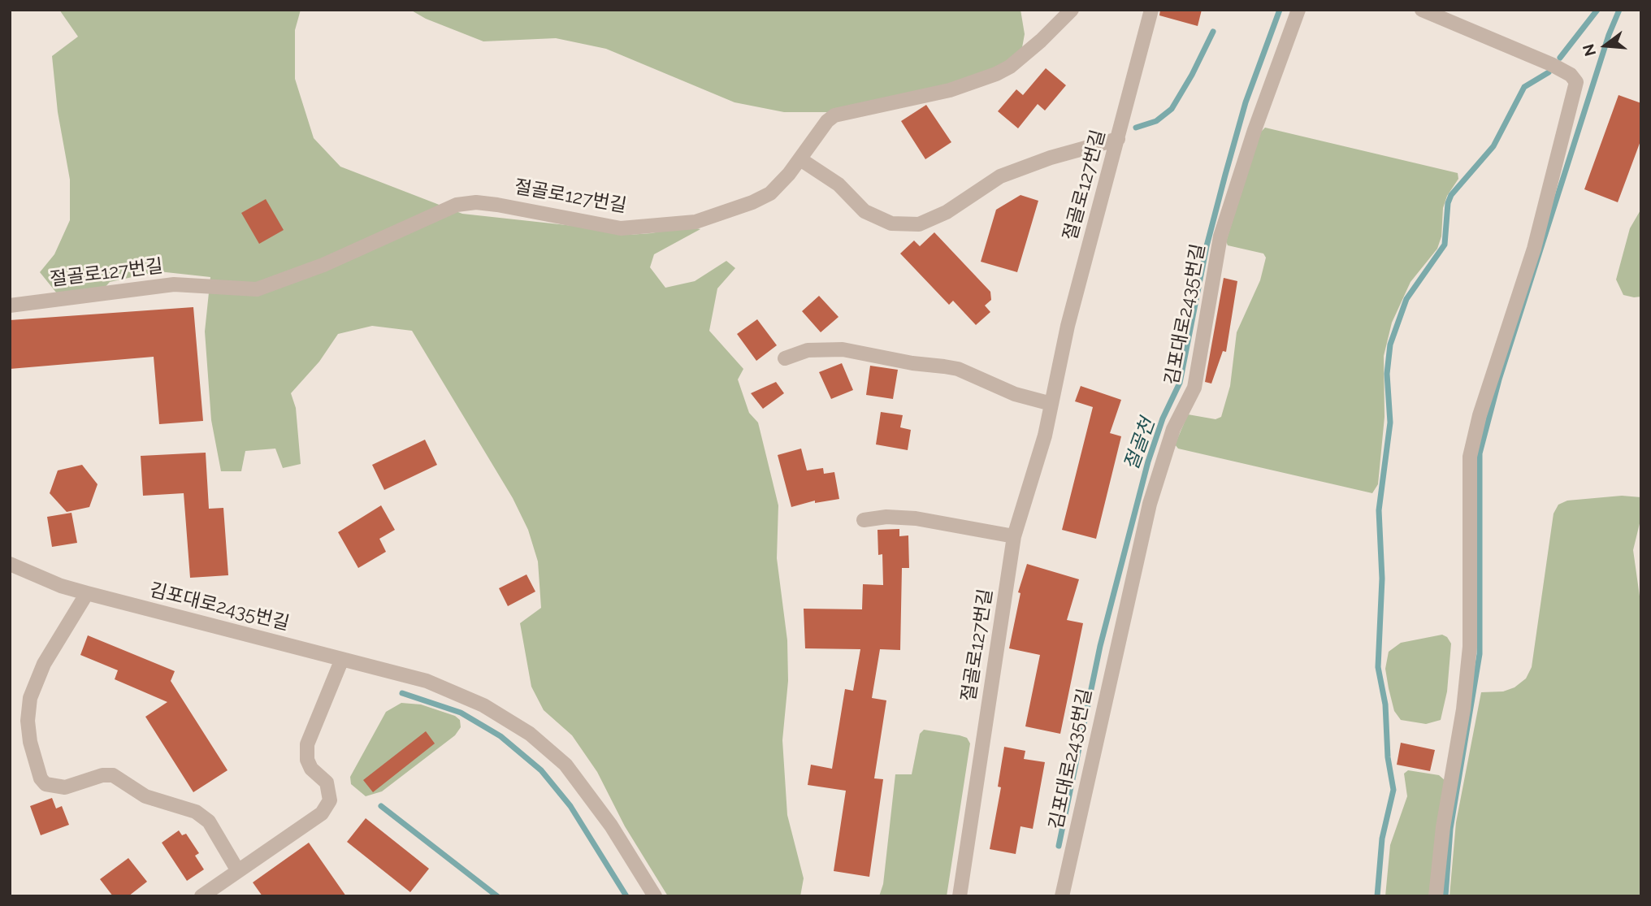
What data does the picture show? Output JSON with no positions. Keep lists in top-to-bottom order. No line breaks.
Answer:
{"streets":{"street":["절골로127번길","김포대로2435번길"]},"water":["절골천"],"north":"left"}
